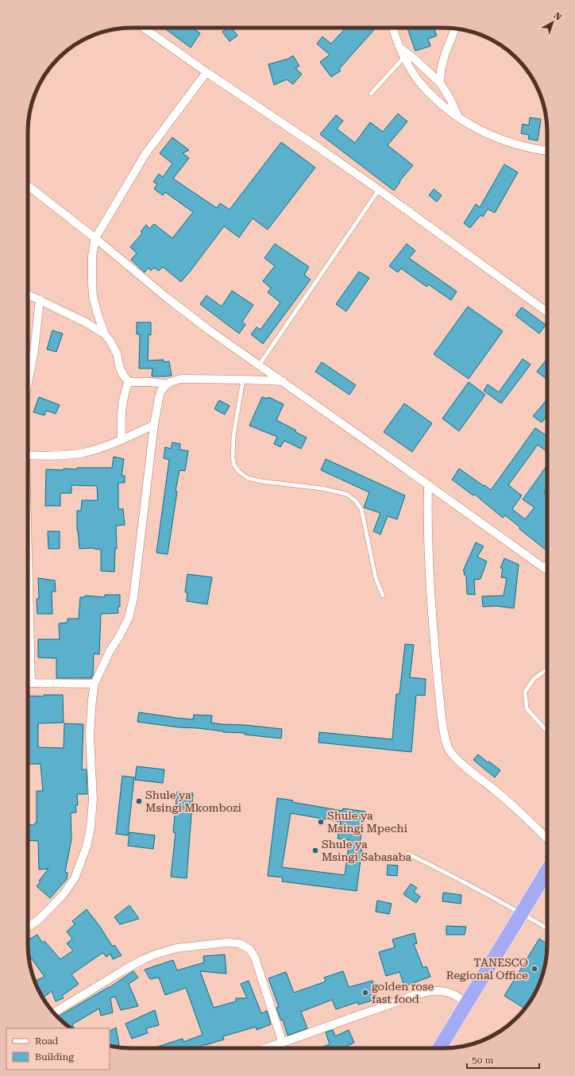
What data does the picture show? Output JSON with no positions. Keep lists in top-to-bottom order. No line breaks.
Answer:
{"places":["Shule ya Msingi Mkombozi","Shule ya Msingi Mpechi","Shule ya Msingi Sabasaba","TANESCO Regional Office","golden rose fast food"],"legend":["Road","Building"],"scale_bar":"50 m","north":"top right"}
